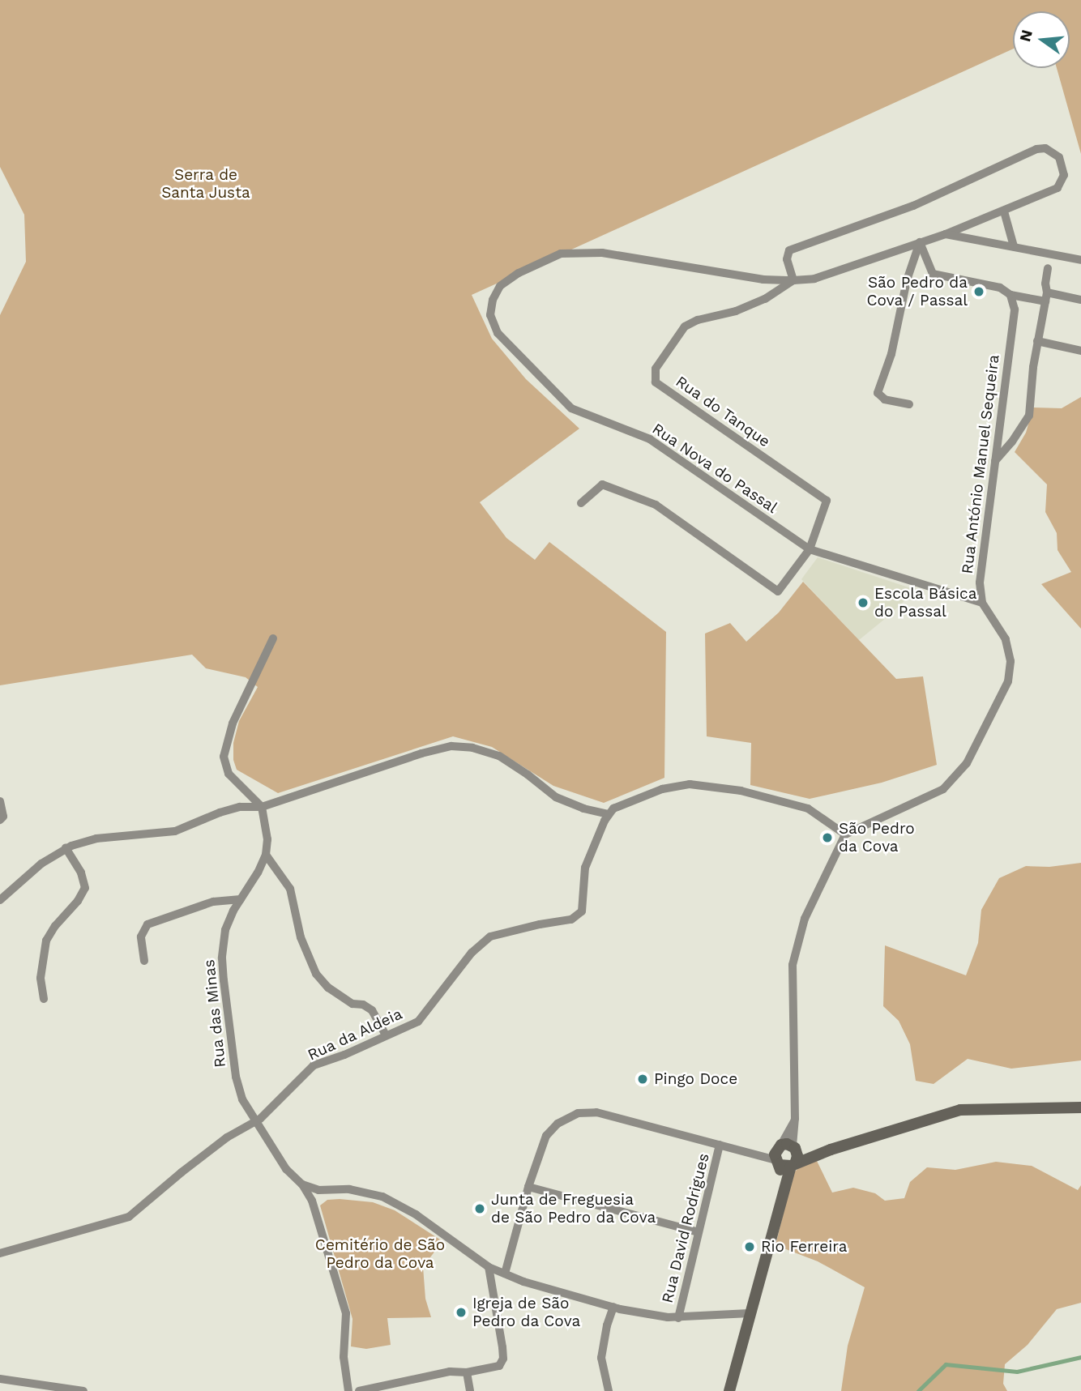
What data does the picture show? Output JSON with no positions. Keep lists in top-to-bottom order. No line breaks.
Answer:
{"streets":{"street":["Rua do Tanque","Rua António Manuel Sequeira","Rua Nova do Passal","Rua das Minas","Rua da Aldeia","Rua David Rodrigues"]},"crossings":[["Rua do Tanque","Rua Nova do Passal"],["Rua António Manuel Sequeira","Rua Nova do Passal"],["Rua das Minas","Rua da Aldeia"]],"parks":["Serra de Santa Justa","Cemitério de São Pedro da Cova"],"places":["São Pedro da Cova / Passal","Escola Básica do Passal","São Pedro da Cova","Pingo Doce","Junta de Freguesia de São Pedro da Cova","Rio Ferreira","Igreja de São Pedro da Cova"],"north":"left"}
